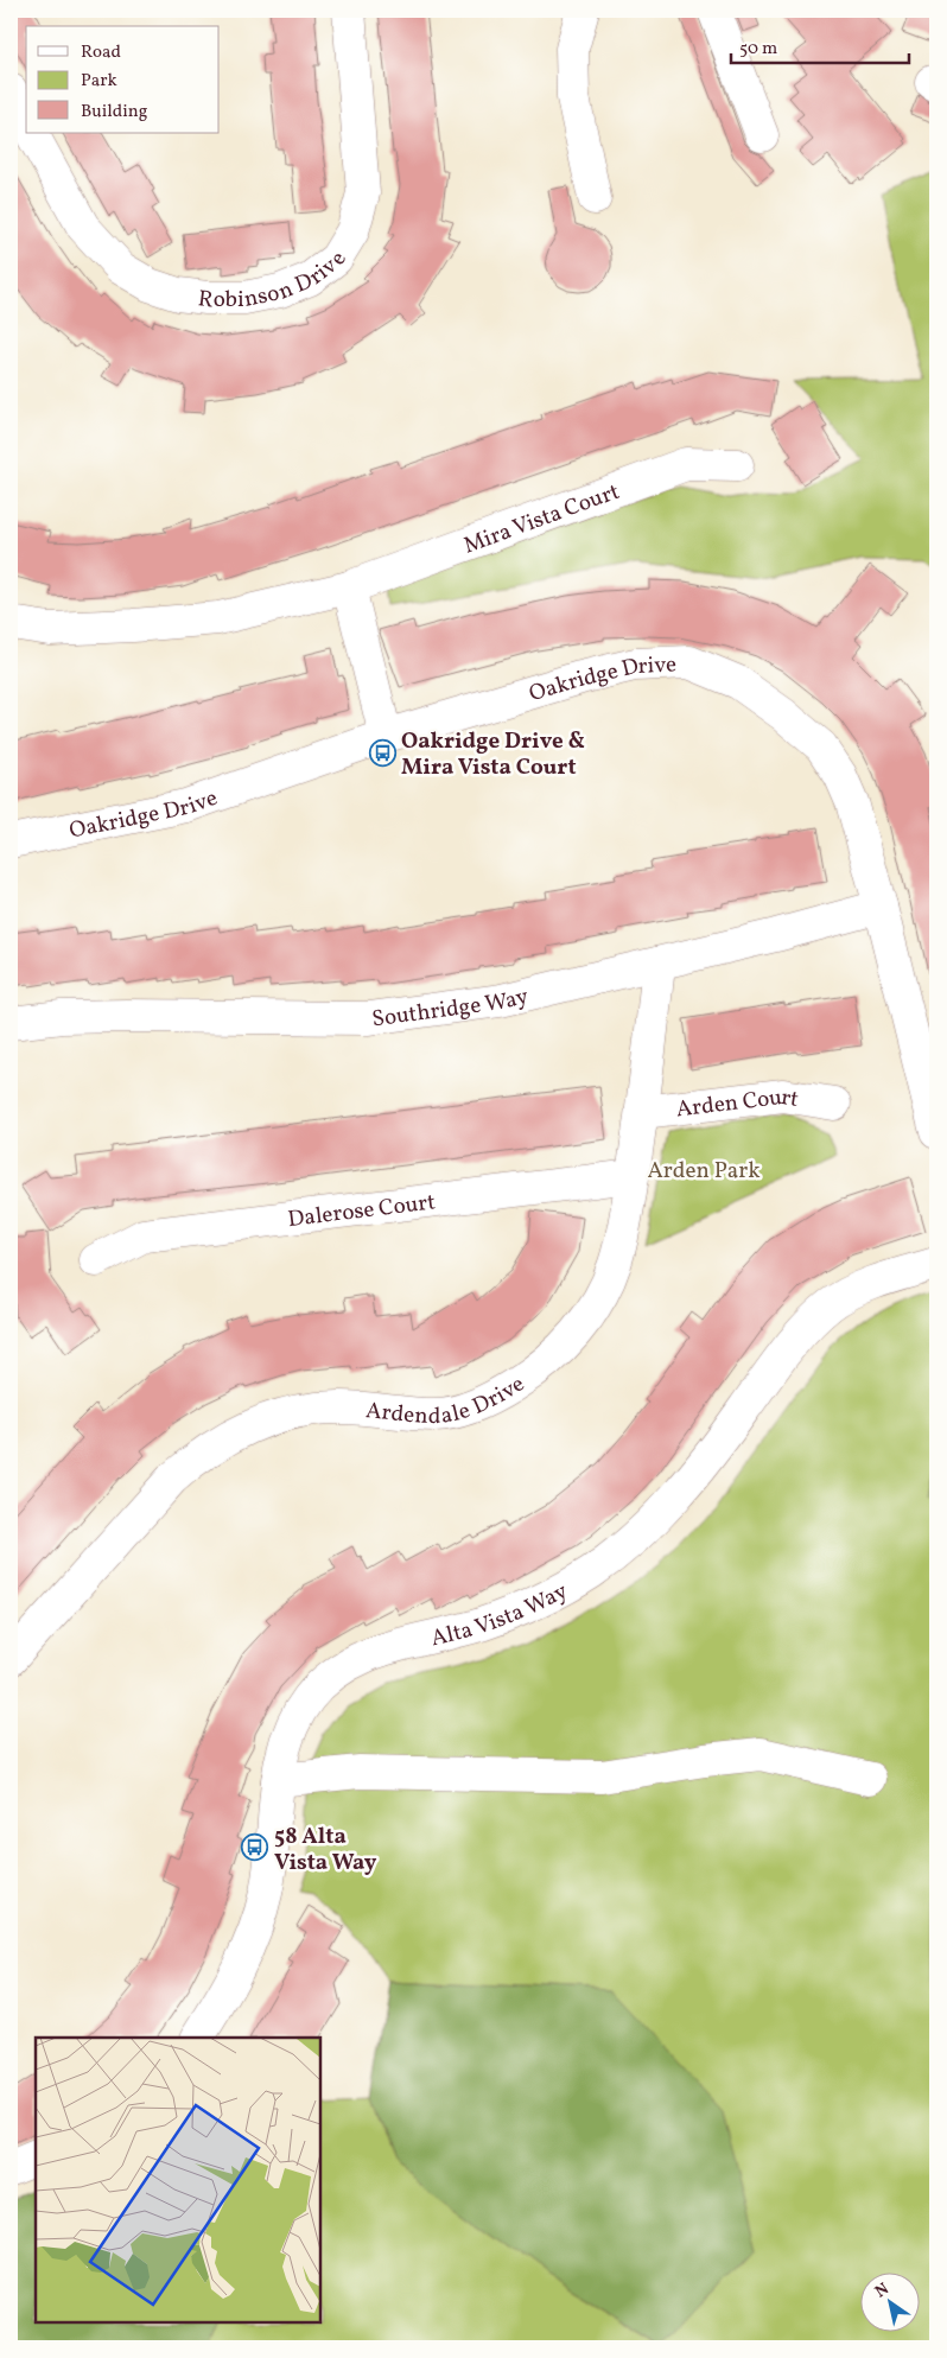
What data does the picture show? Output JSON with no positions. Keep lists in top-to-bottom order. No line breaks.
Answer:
{"streets":{"street":["Robinson Drive","Mira Vista Court","Oakridge Drive","Southridge Way","Arden Court","Dalerose Court","Ardendale Drive","Alta Vista Way"]},"crossings":[["Oakridge Drive","Southridge Way"],["Southridge Way","Ardendale Drive"],["Arden Court","Ardendale Drive"],["Dalerose Court","Ardendale Drive"]],"parks":["Arden Park"],"places":{"bus stop":["Oakridge Drive & Mira Vista Court","58 Alta Vista Way"]},"legend":["Road","Park","Building"],"scale_bar":"50 m","north":"top left"}
